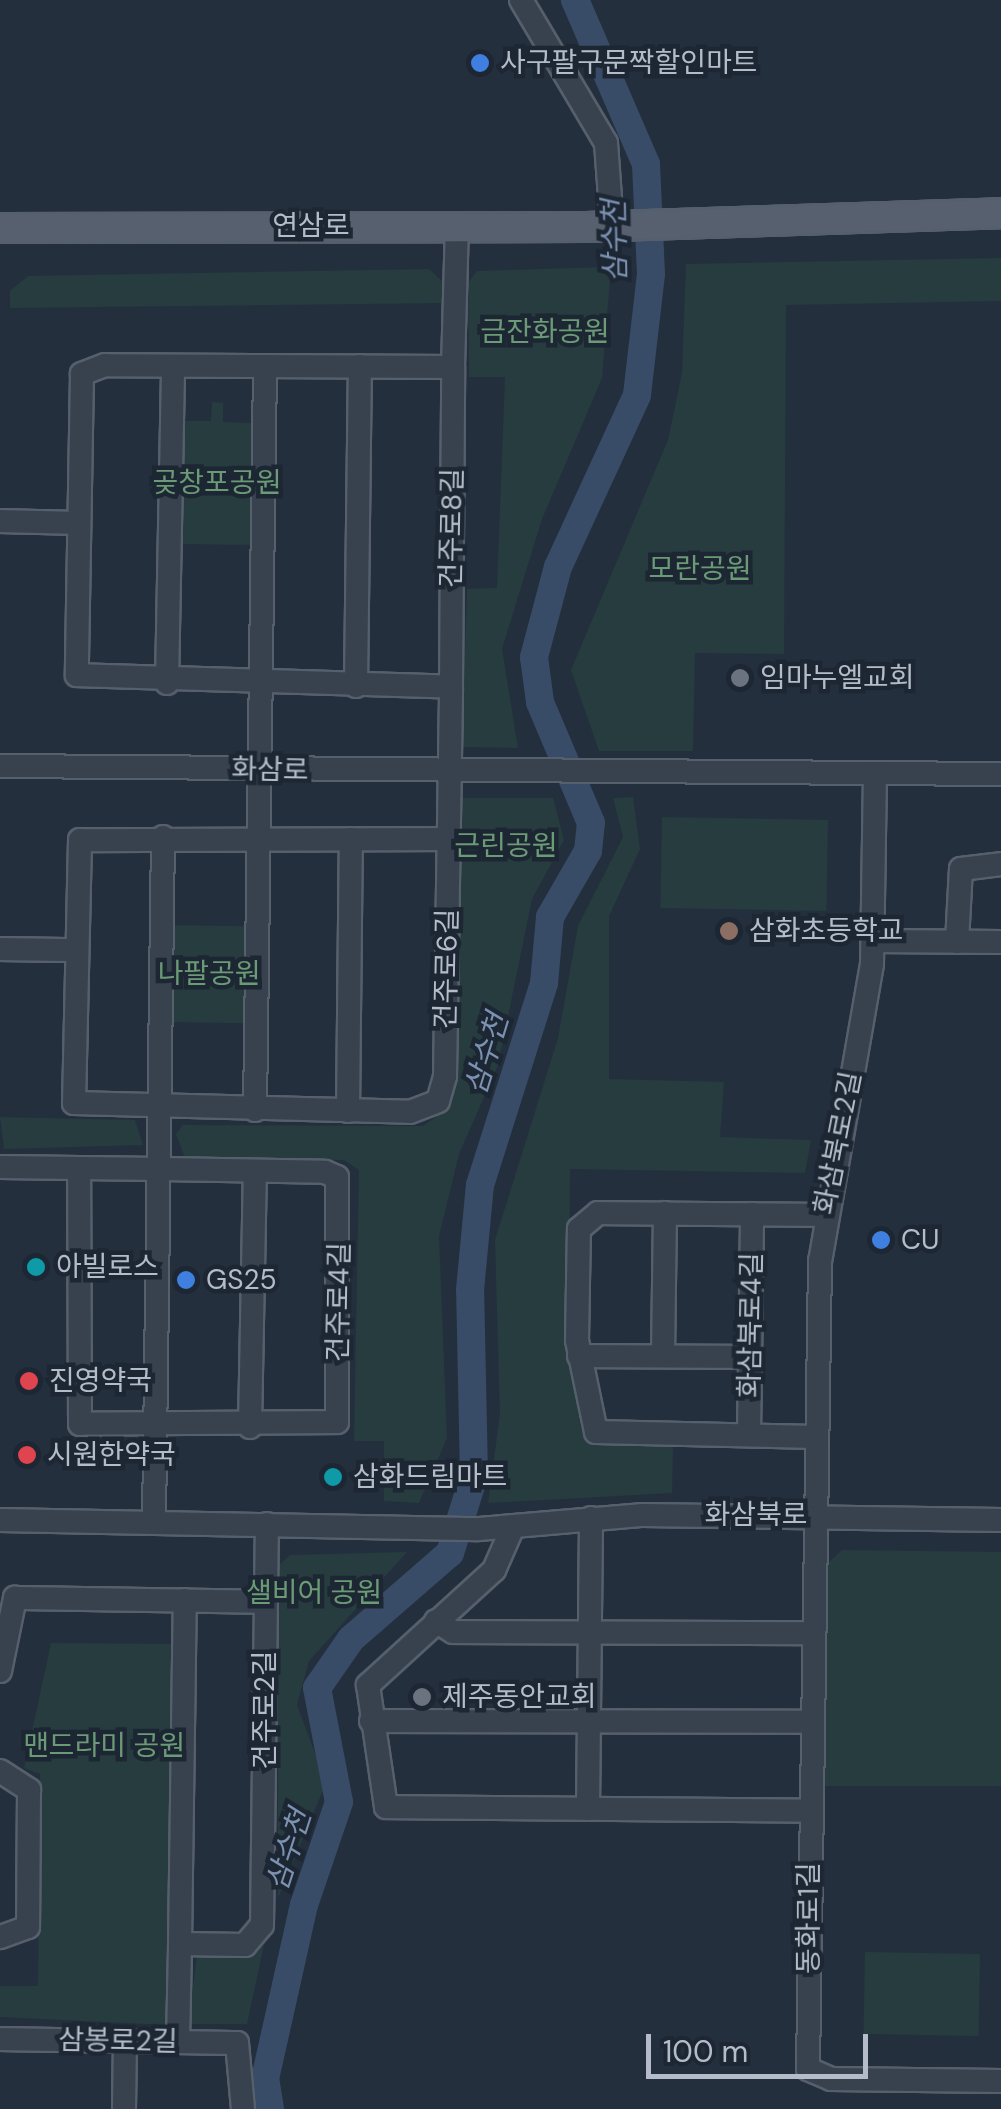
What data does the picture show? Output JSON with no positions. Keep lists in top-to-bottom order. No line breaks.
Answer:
{"streets":{"main road":["연삼로"],"street":["건주로8길","화삼로","건주로6길","화삼북로2길","건주로4길","화삼북로4길","화삼북로","건주로2길","동화로1길","삼봉로2길"]},"crossings":[["연삼로","건주로8길"],["건주로8길","화삼로"],["건주로8길","건주로6길"],["화삼로","화삼북로2길"],["화삼북로2길","화삼북로4길"],["화삼북로2길","화삼북로"],["화삼북로2길","동화로1길"],["화삼북로","건주로2길"],["화삼북로","동화로1길"]],"water":["삼수천"],"parks":["금잔화공원","곶창포공원","모란공원","근린공원","나팔공원","샐비어 공원","맨드라미 공원"],"places":["사구팔구문짝할인마트","임마누엘교회","삼화초등학교","CU","아빌로스","GS25","진영약국","시원한약국","삼화드림마트","제주동안교회"],"scale_bar":"100 m"}
